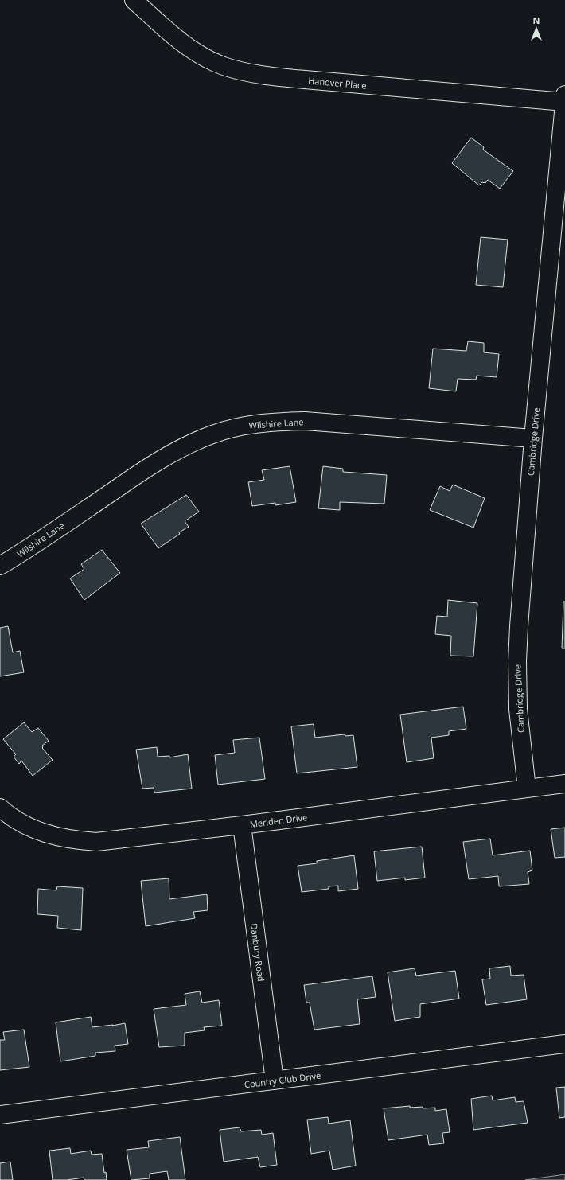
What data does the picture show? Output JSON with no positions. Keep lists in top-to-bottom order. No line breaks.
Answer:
{"streets":{"street":["Hanover Place","Wilshire Lane","Cambridge Drive","Meriden Drive","Danbury Road","Country Club Drive"]},"crossings":[["Hanover Place","Cambridge Drive"],["Wilshire Lane","Cambridge Drive"],["Cambridge Drive","Meriden Drive"],["Meriden Drive","Danbury Road"],["Danbury Road","Country Club Drive"]],"north":"top"}
